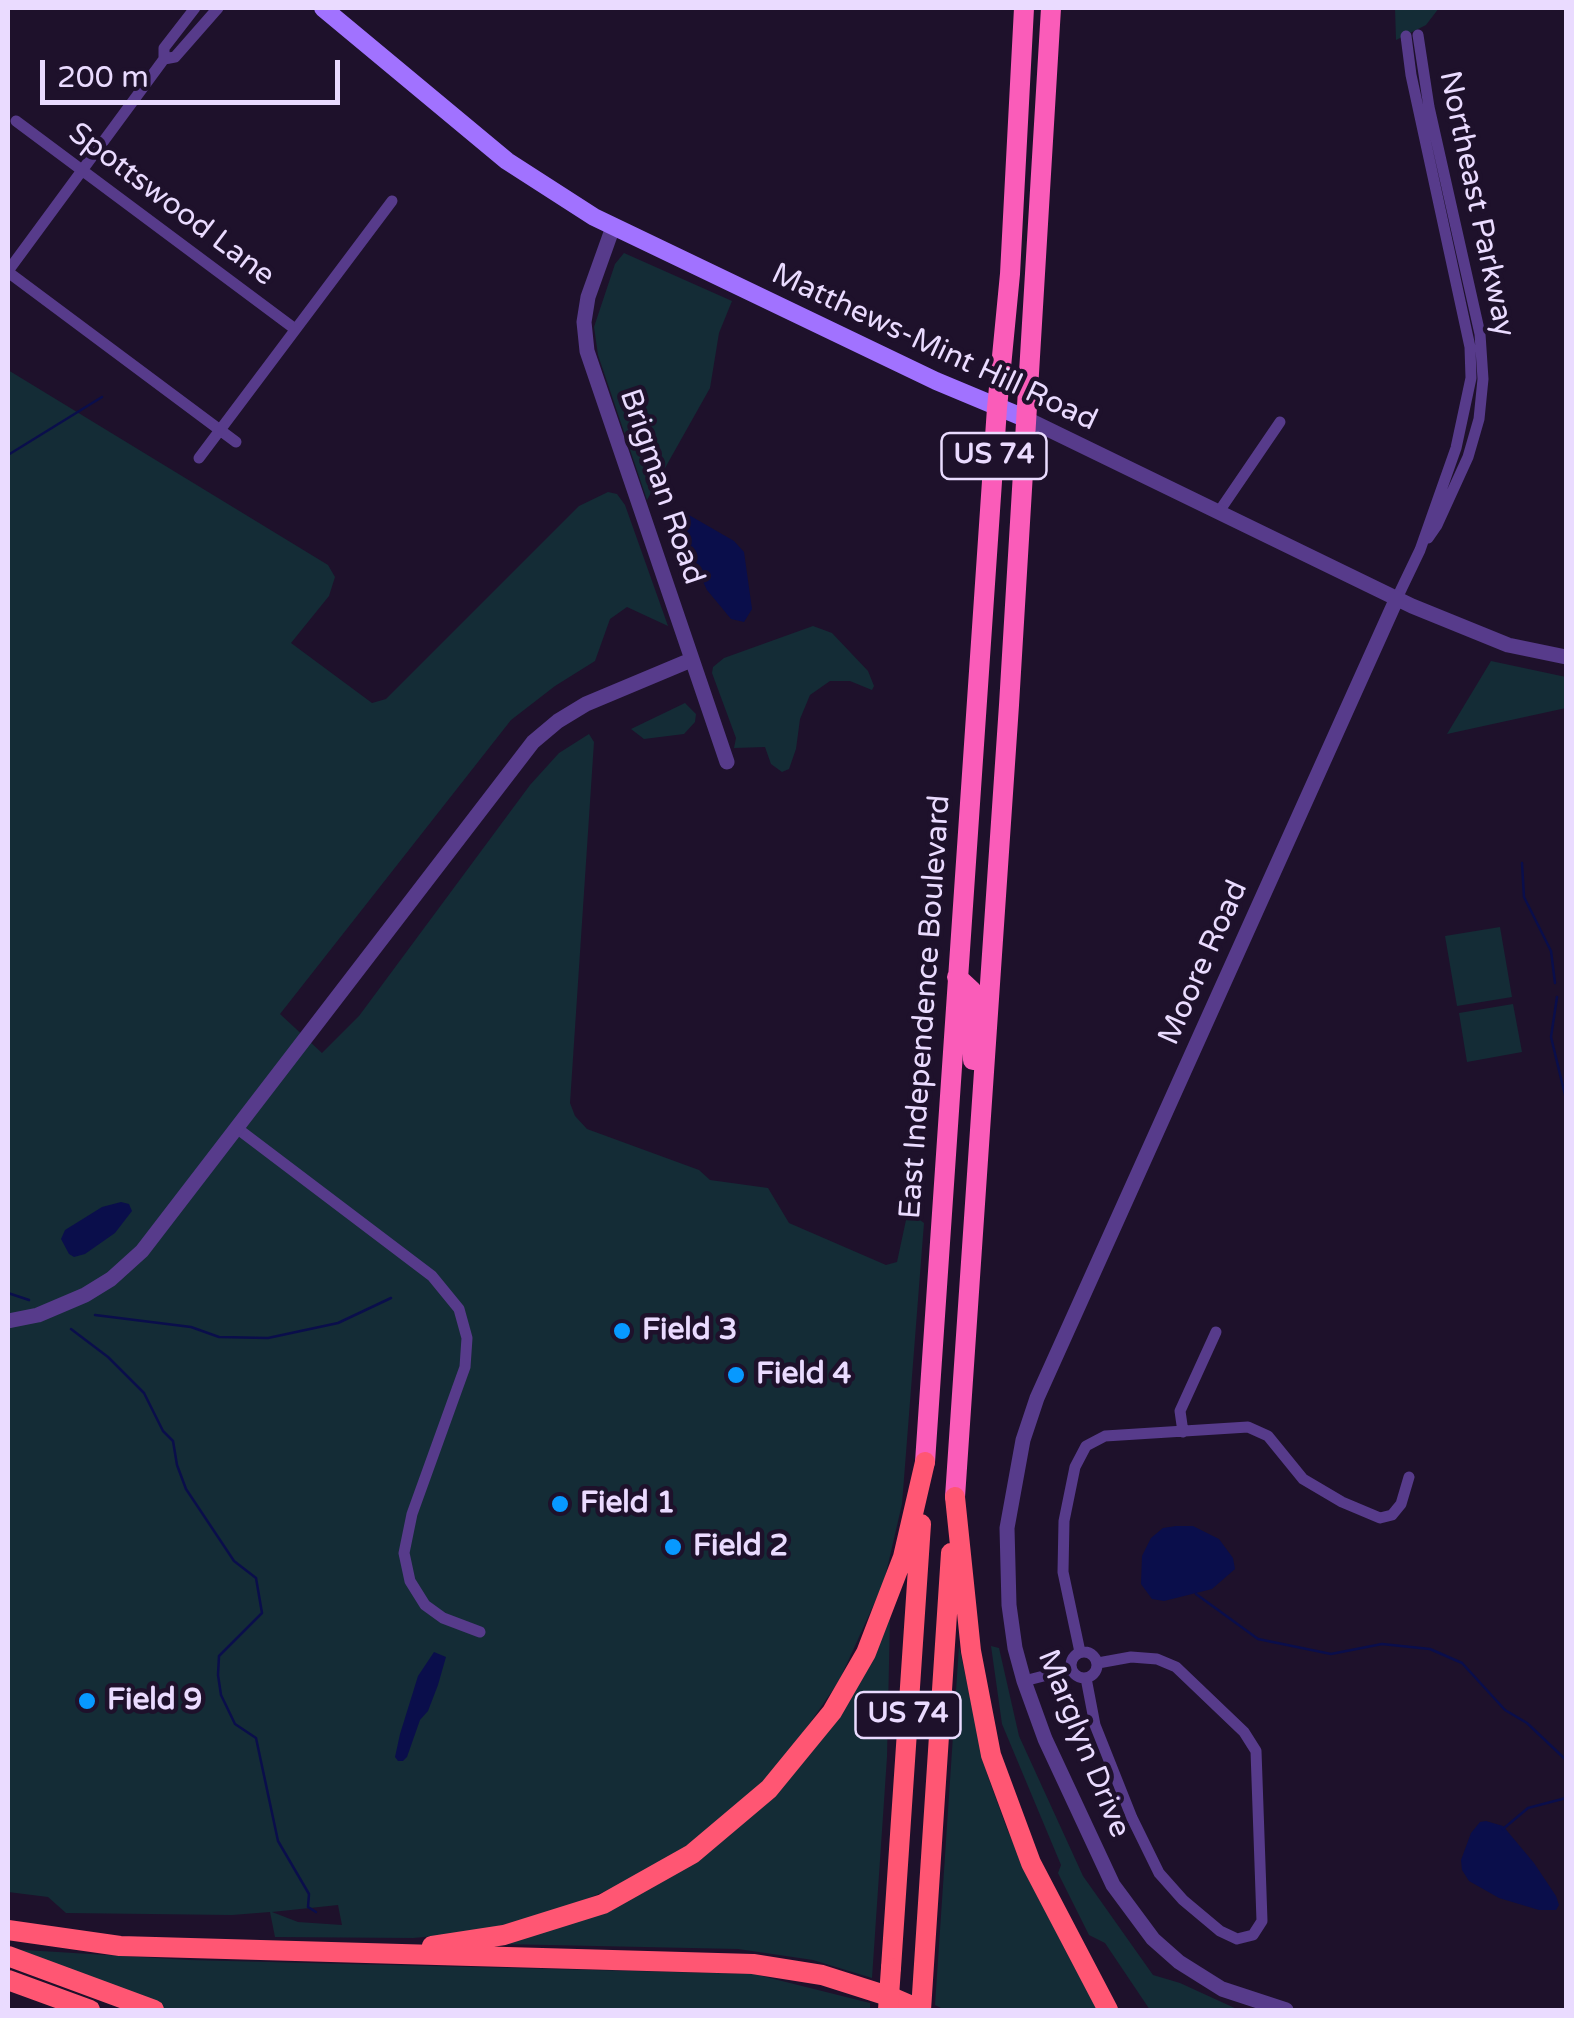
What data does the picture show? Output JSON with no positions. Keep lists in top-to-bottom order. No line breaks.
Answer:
{"streets":{"highway":["US 74","East Independence Boulevard"],"main road":["Matthews-Mint Hill Road"],"street":["Northeast Parkway","Spottswood Lane","Brigman Road","Moore Road","Marglyn Drive"]},"crossings":[["Northeast Parkway","Matthews-Mint Hill Road"],["Northeast Parkway","Moore Road"],["Matthews-Mint Hill Road","Brigman Road"],["Matthews-Mint Hill Road","Moore Road"],["Matthews-Mint Hill Road","East Independence Boulevard"],["Moore Road","Marglyn Drive"]],"places":["Field 3","Field 4","Field 1","Field 2","Field 9"],"scale_bar":"200 m"}
